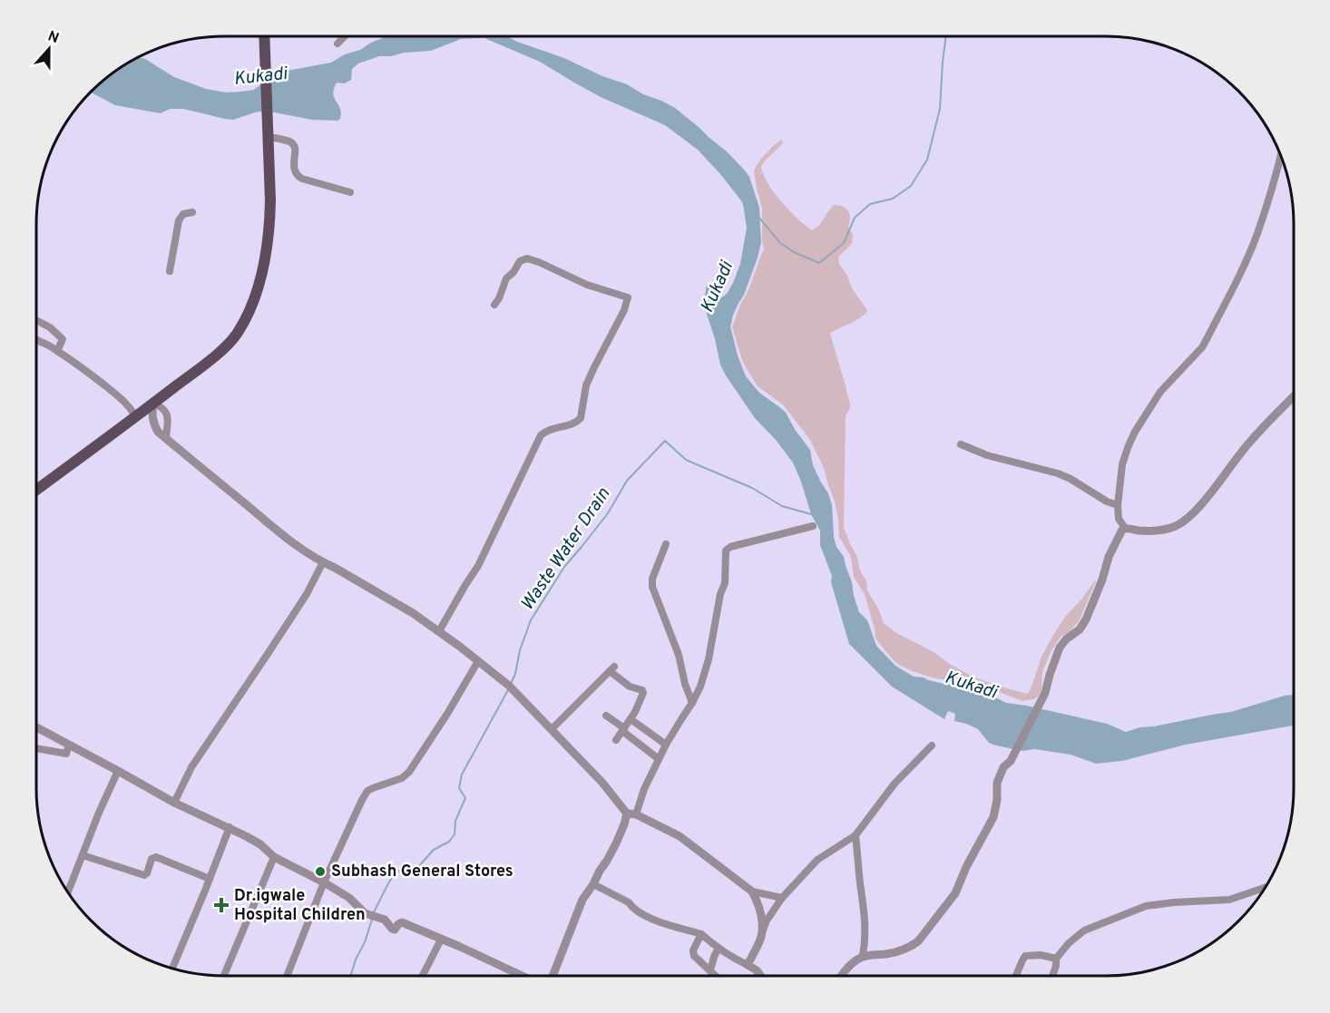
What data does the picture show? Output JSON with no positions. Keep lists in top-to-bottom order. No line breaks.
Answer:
{"water":["Kukadi","Waste Water Drain"],"places":{"other":["Subhash General Stores"],"health":["Dr.igwale Hospital Children"]},"north":"top"}
